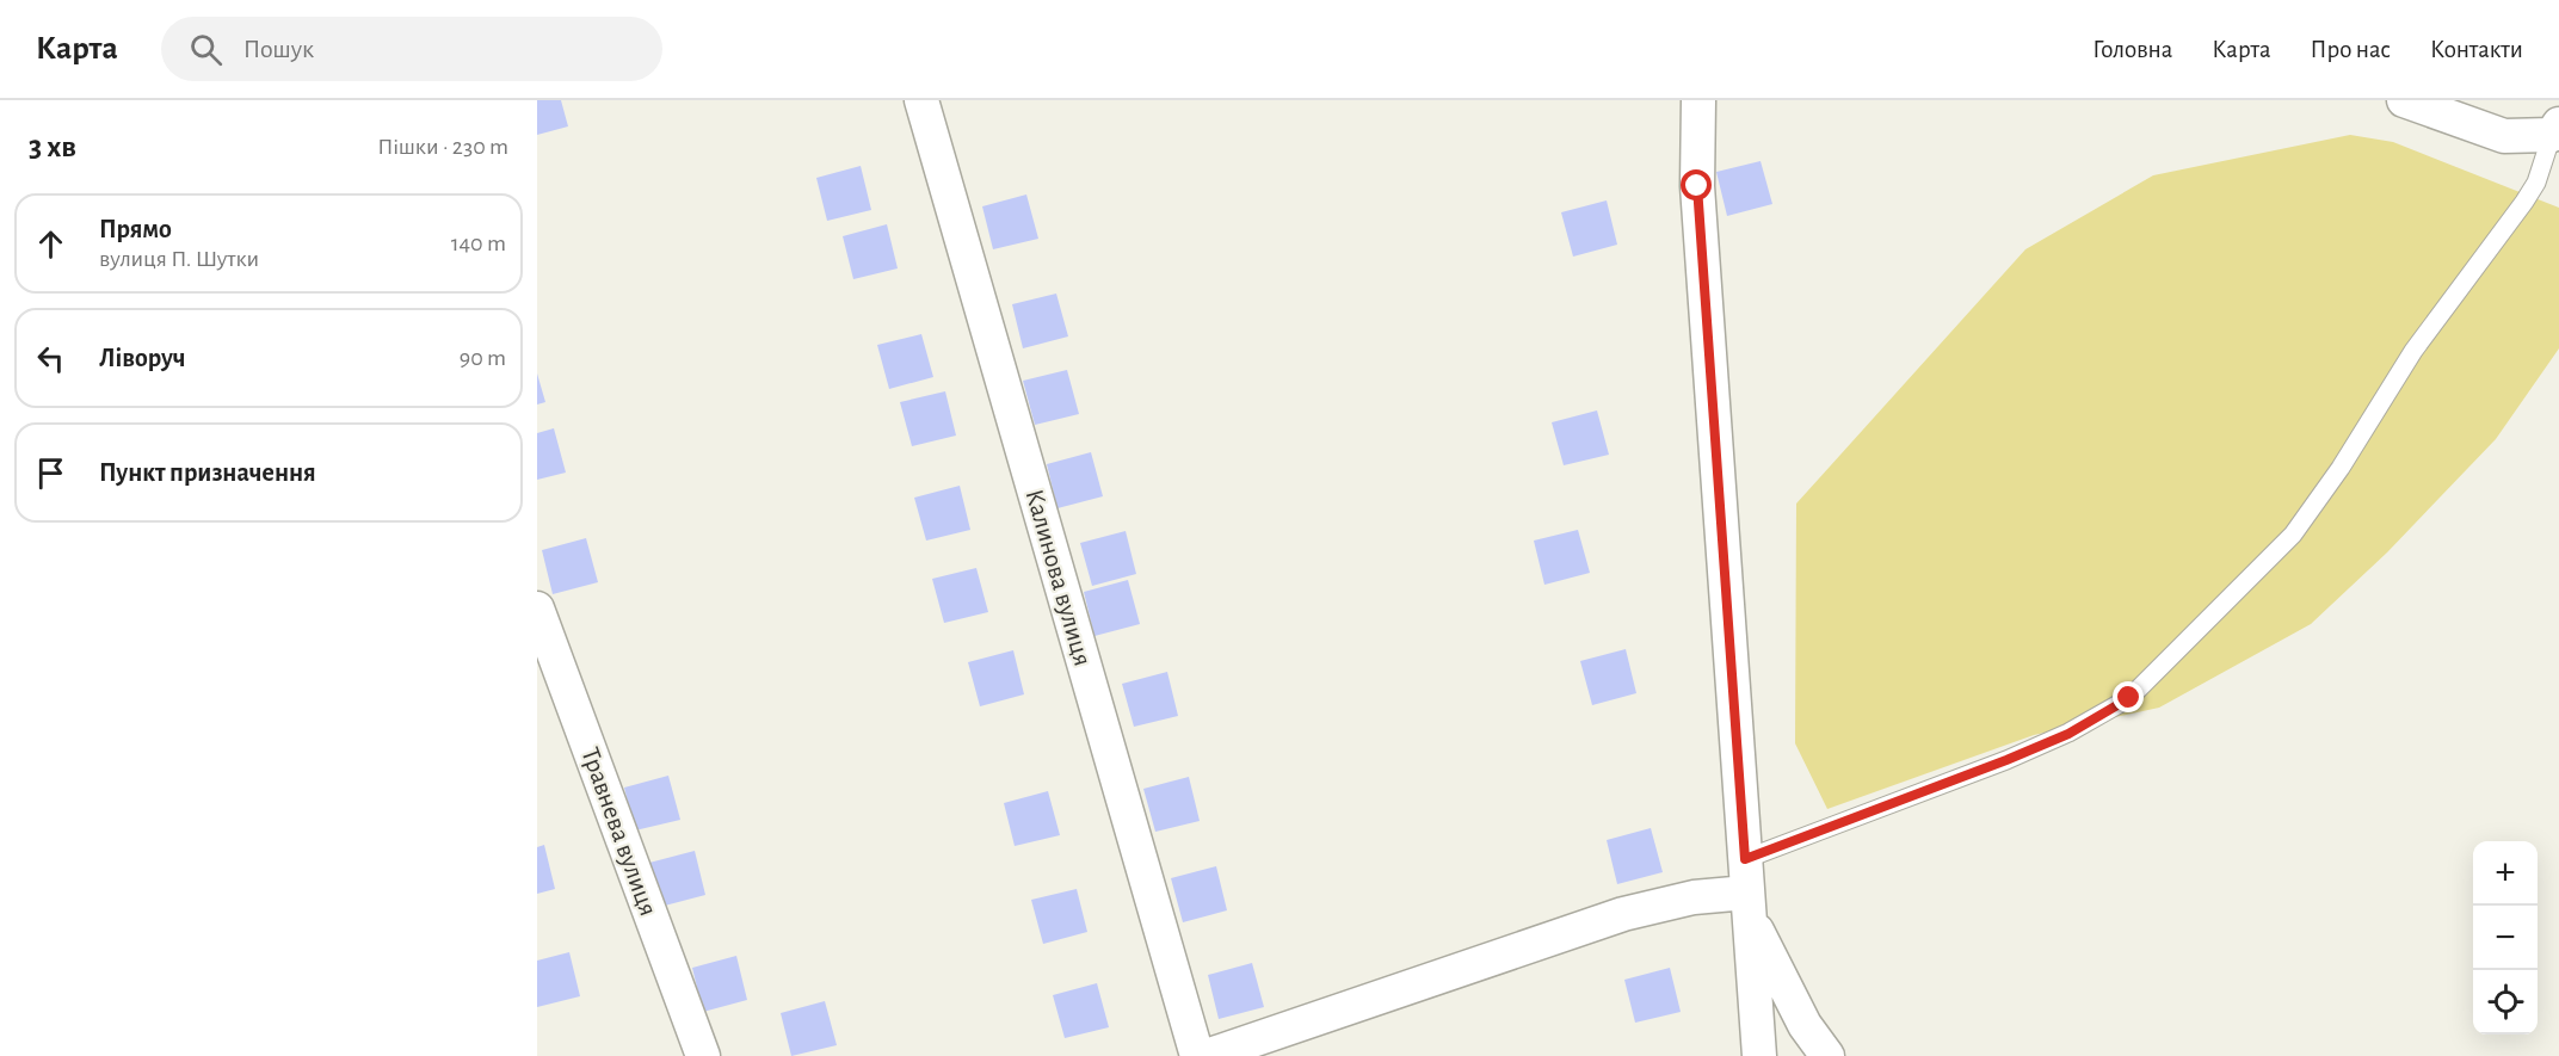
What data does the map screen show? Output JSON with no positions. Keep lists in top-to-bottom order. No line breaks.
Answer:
{"streets":{"street":["Калинова вулиця","Травнева вулиця"]},"page":{"header":"Карта","search":"Пошук","nav":["Головна","Карта","Про нас","Контакти"],"heading":["3 хв","Пішки · 230 m"],"list":[["Прямо","вулиця П. Шутки","140 m"],["Ліворуч","90 m"],"Пункт призначення"],"map_buttons":["+","−"]}}
